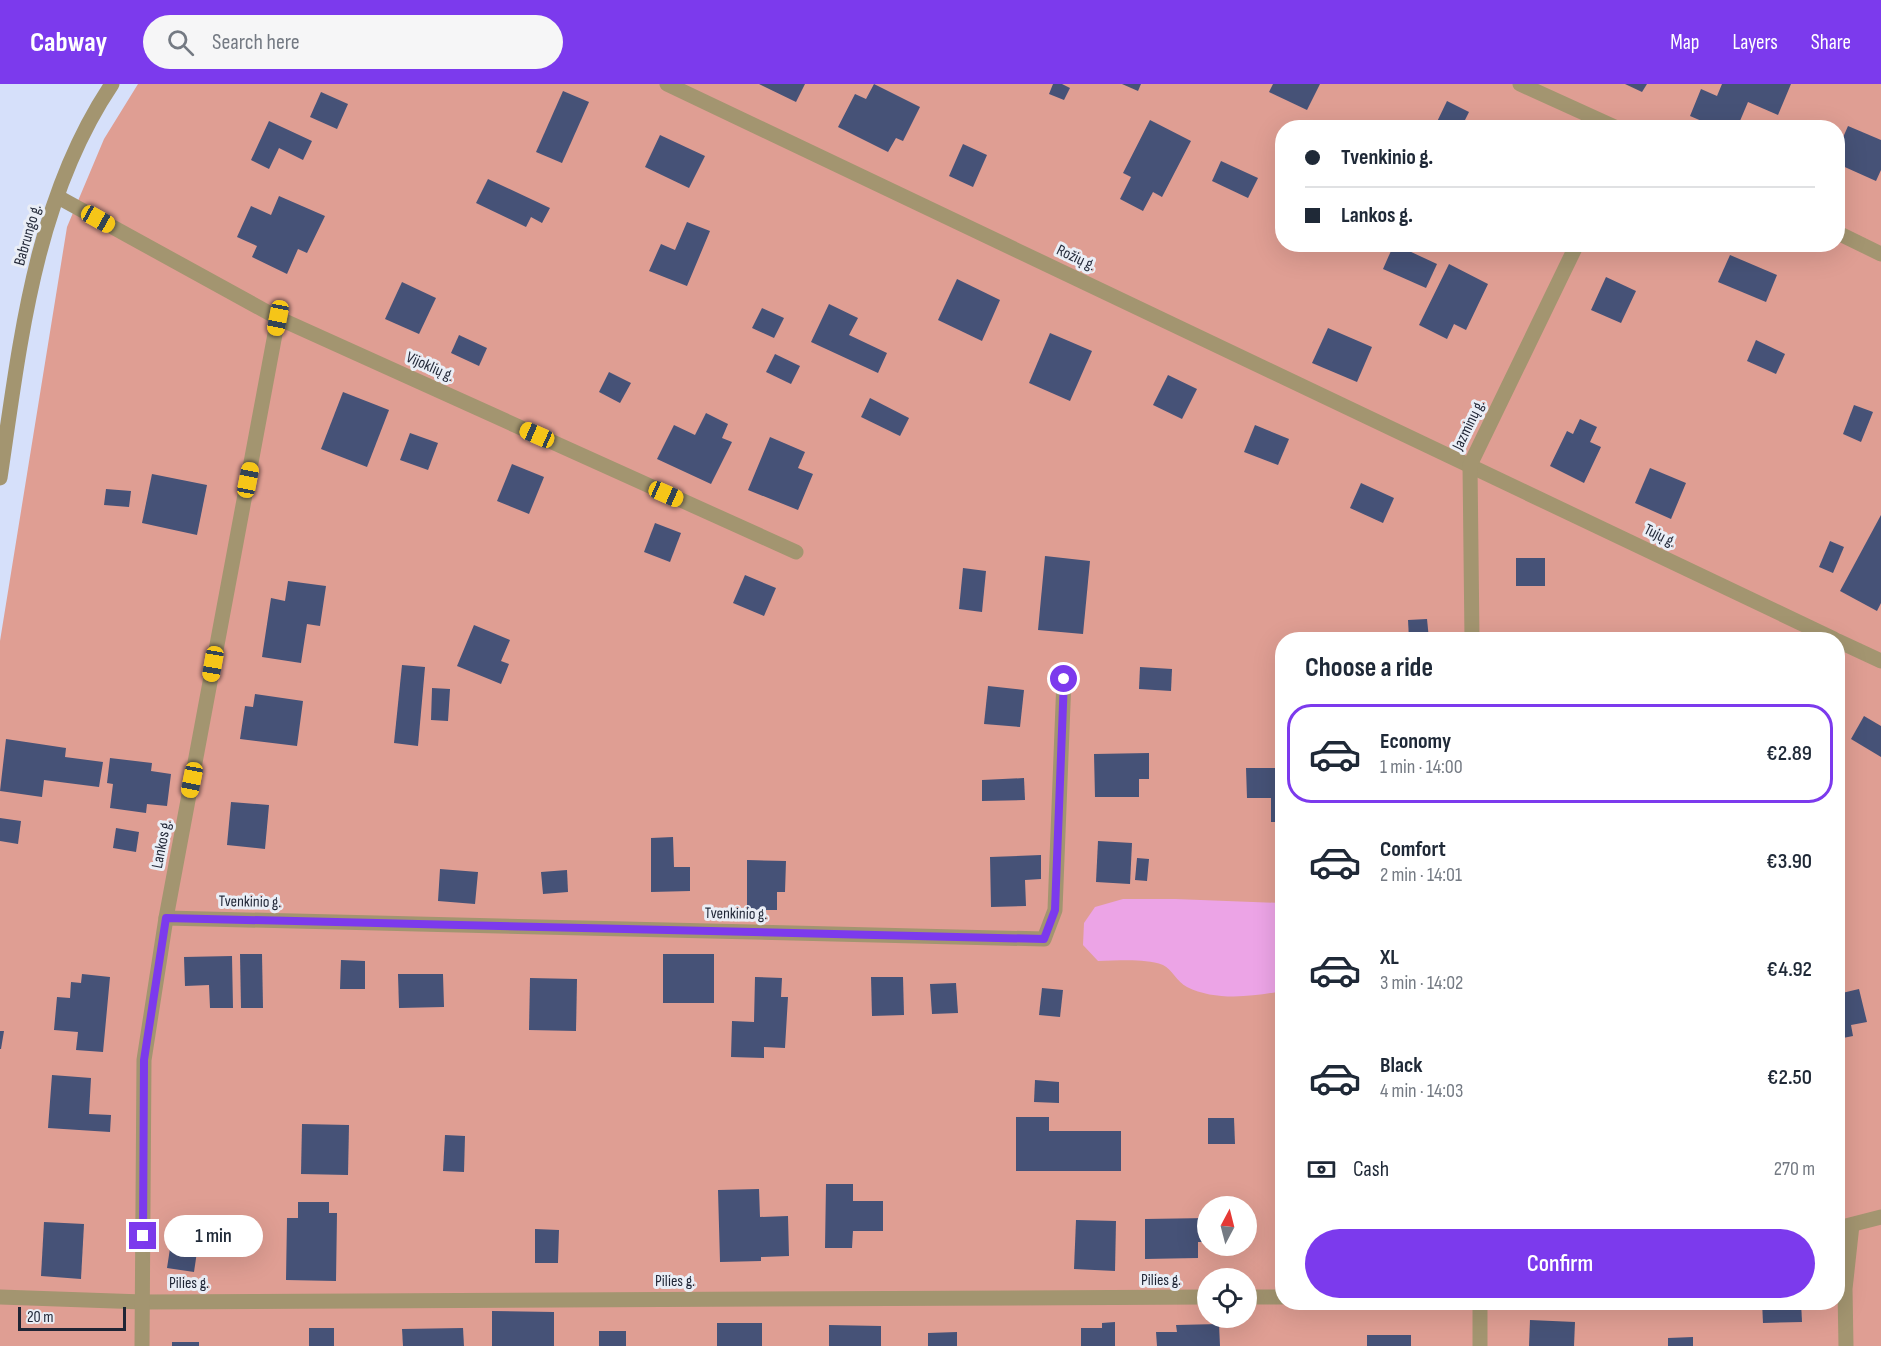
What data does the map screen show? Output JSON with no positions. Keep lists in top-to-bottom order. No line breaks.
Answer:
{"streets":{"street":["Babrungo g.","Rožių g.","Vijoklių g.","Jazminų g.","Tujų g.","Lankos g.","Tvenkinio g.","Pilies g."]},"crossings":[["Babrungo g.","Vijoklių g."],["Rožių g.","Jazminų g."],["Rožių g.","Tujų g."],["Vijoklių g.","Lankos g."],["Jazminų g.","Tujų g."],["Lankos g.","Tvenkinio g."],["Lankos g.","Pilies g."]],"scale_bar":"20 m","north":"top","page":{"header":"Cabway","search":"Search here","nav":["Map","Layers","Share"],"banner":["Tvenkinio g.","Lankos g."],"heading":"Choose a ride","list":[{"name":"Economy","note":"1 min · 14:00","value":"€2.89"},{"name":"Comfort","note":"2 min · 14:01","value":"€3.90"},{"name":"XL","note":"3 min · 14:02","value":"€4.92"},{"name":"Black","note":"4 min · 14:03","value":"€2.50"}],"pay":["Cash","270 m"],"bubble":"1 min","buttons":"Confirm","scale":"20 m"}}
